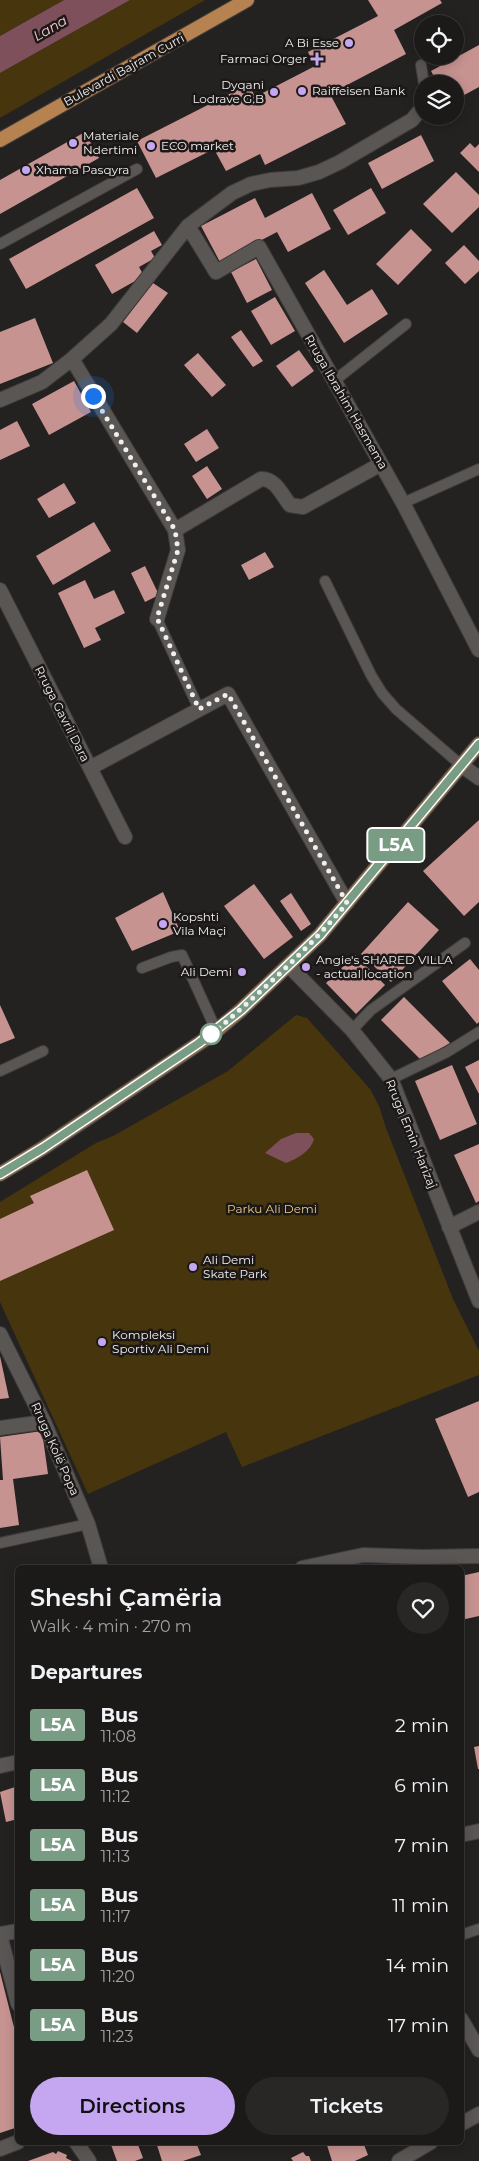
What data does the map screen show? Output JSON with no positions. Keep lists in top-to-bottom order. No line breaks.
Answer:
{"streets":{"main road":["Bulevardi Bajram Curri"],"street":["Rruga Ibrahim Hasmema","Rruga Gavril Dara","Rruga Emin Harizaj","Rruga Kolë Popa"]},"water":["Lana"],"parks":["Parku Ali Demi"],"places":{"other":["A Bi Esse","Raiffeisen Bank","Dyqani Lodrave G.B","Materiale Ndertimi","ECO market","Xhama Pasqyra","Kopshti Vila Maçi","Angie's SHARED VILLA - actual location","Ali Demi","Ali Demi Skate Park","Kompleksi Sportiv Ali Demi"],"health":["Farmaci Orger"]},"lines":["bus line L5A"],"page":{"on_map":"L5A","heading":[["Sheshi Çamëria","Walk · 4 min · 270 m"],"Departures"],"list":[{"mark":"L5A","name":"Bus","note":"11:08","value":"2 min"},{"mark":"L5A","name":"Bus","note":"11:12","value":"6 min"},{"mark":"L5A","name":"Bus","note":"11:13","value":"7 min"},{"mark":"L5A","name":"Bus","note":"11:17","value":"11 min"},{"mark":"L5A","name":"Bus","note":"11:20","value":"14 min"},{"mark":"L5A","name":"Bus","note":"11:23","value":"17 min"}],"buttons":["Directions","Tickets"]}}
